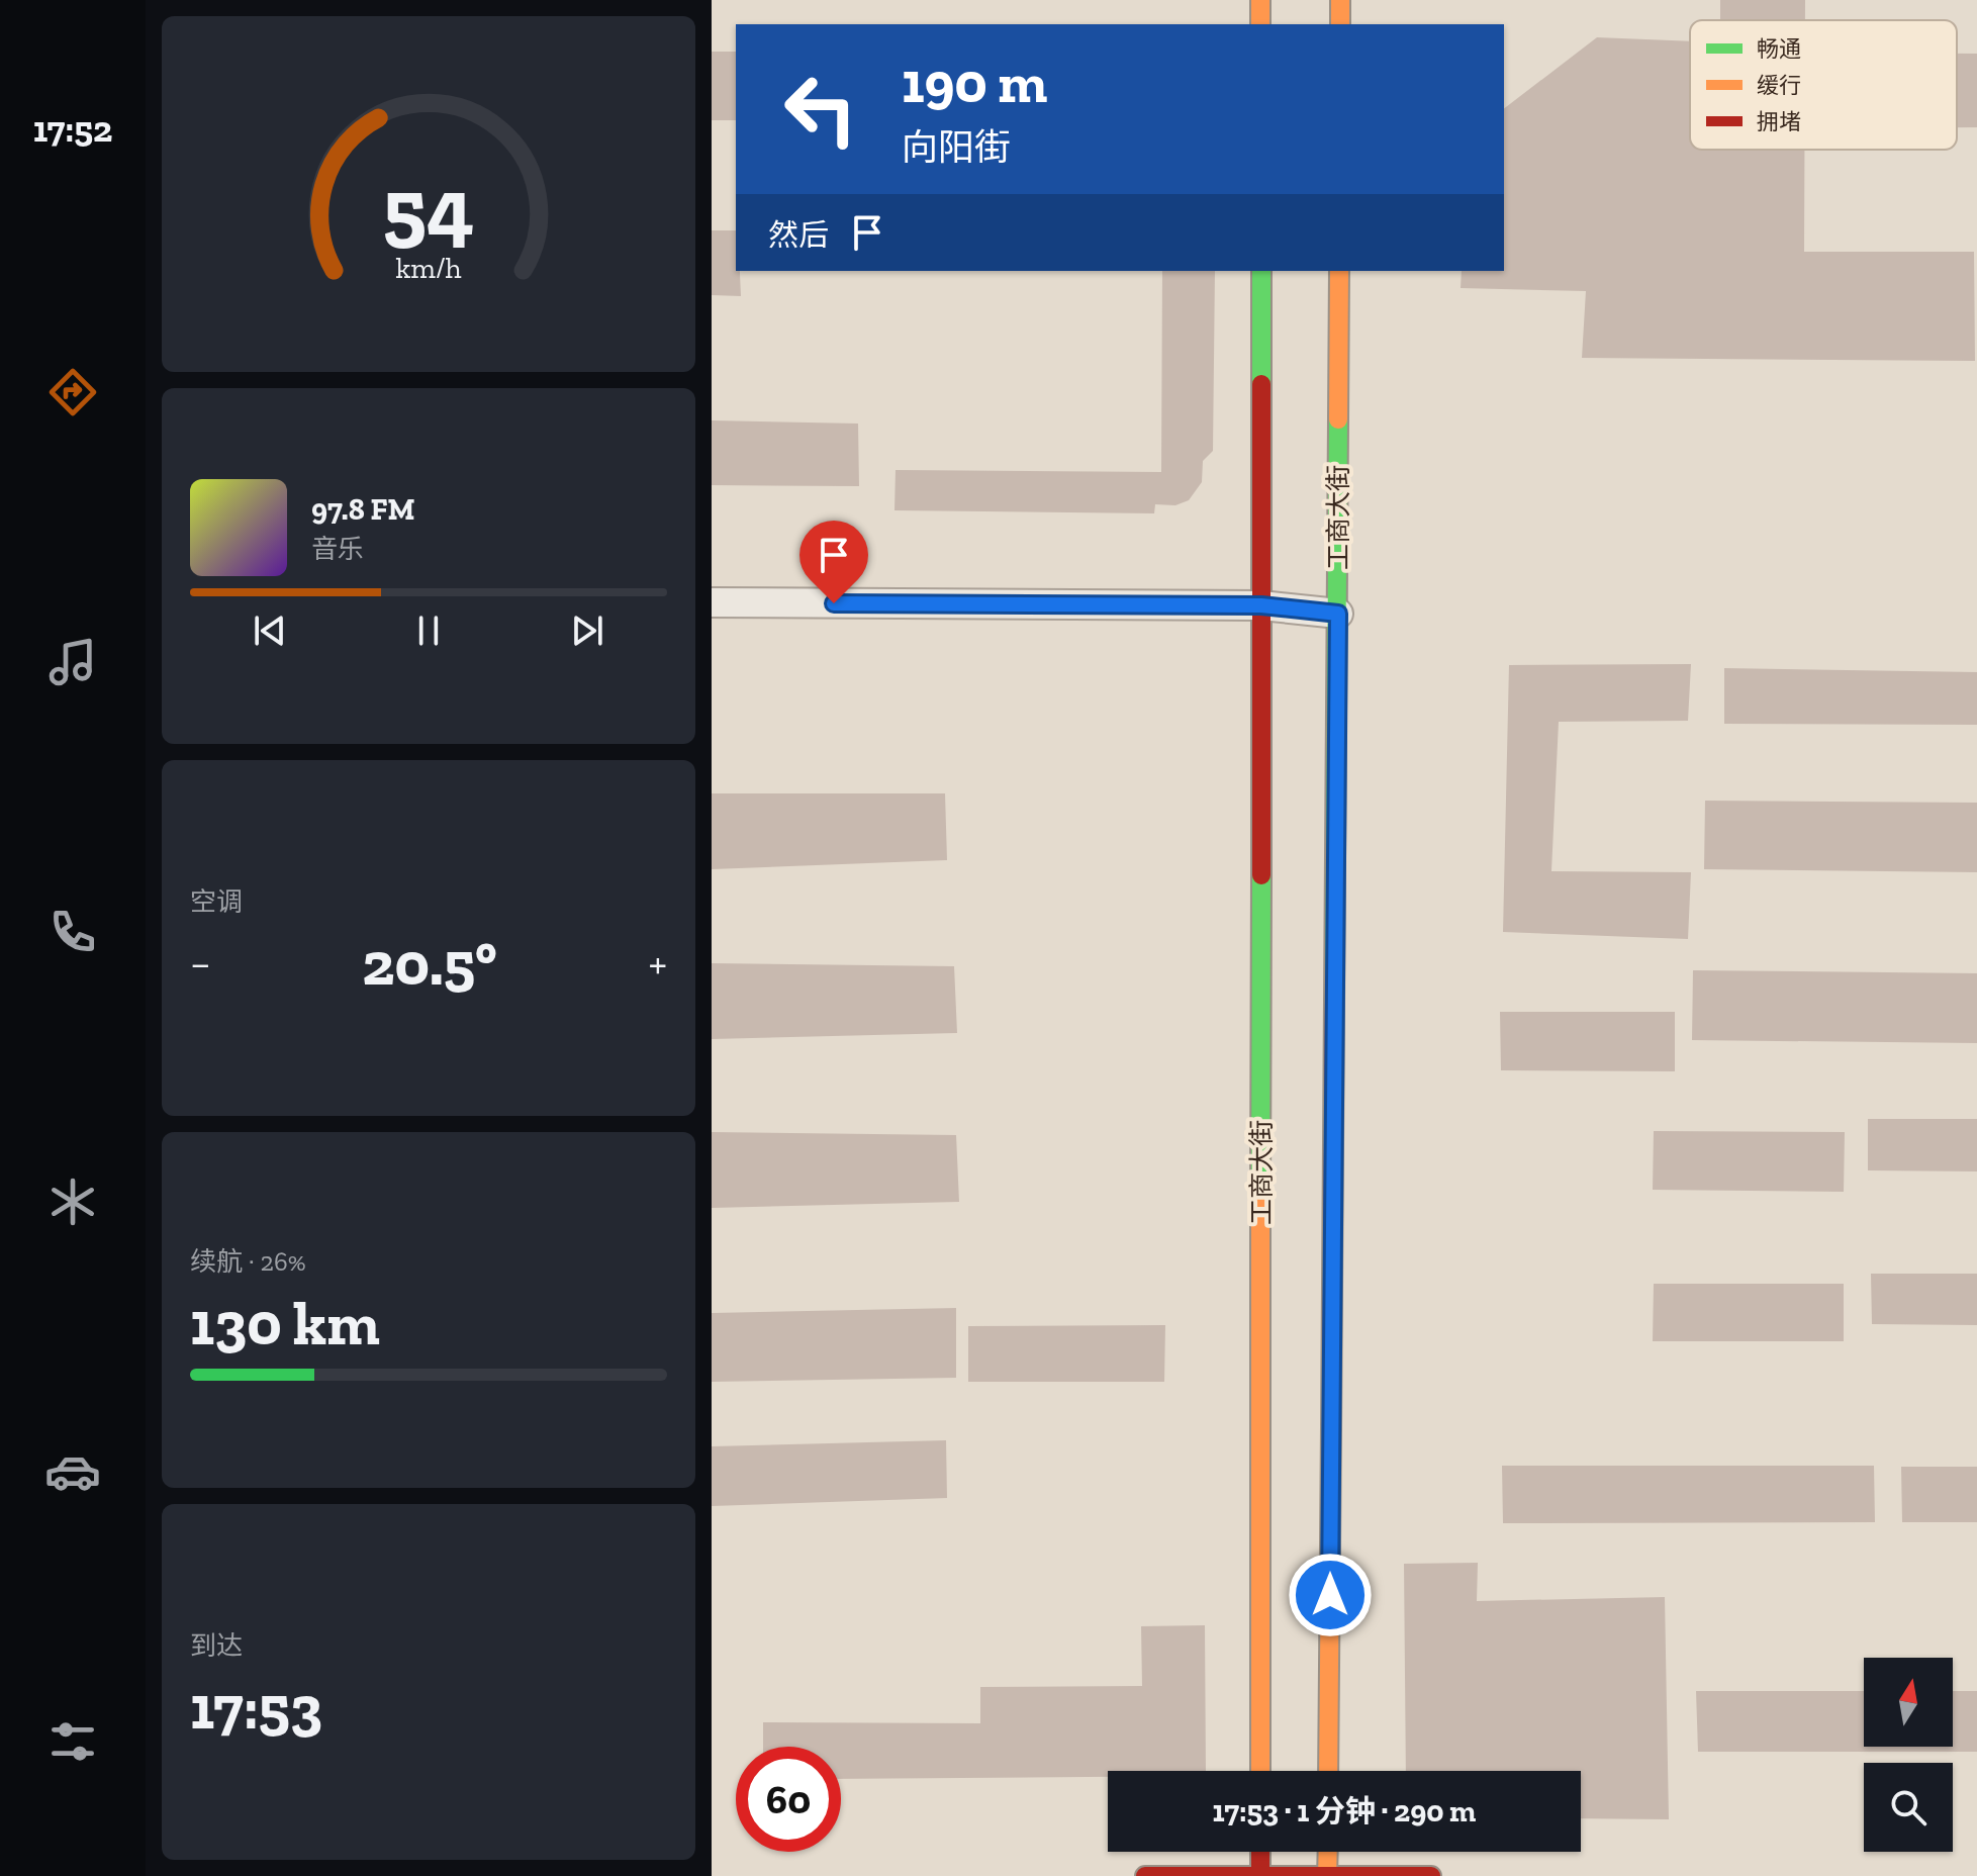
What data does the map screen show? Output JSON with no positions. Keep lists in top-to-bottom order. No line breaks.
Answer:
{"streets":{"main road":["工商大街"]},"legend":["畅通","缓行","拥堵"],"north":"top","page":{"tabs":"17:52","turn":["190 m","向阳街"],"then":"然后","song":["97.8 FM","音乐"],"tile":["空调",["续航 · 26%","130 km"],["到达","17:53"]],"heat":["−","20.5°","+"],"limit":"60","trip":"17:53 · 1 分钟 · 290 m","gauge":["54","km/h"]}}
